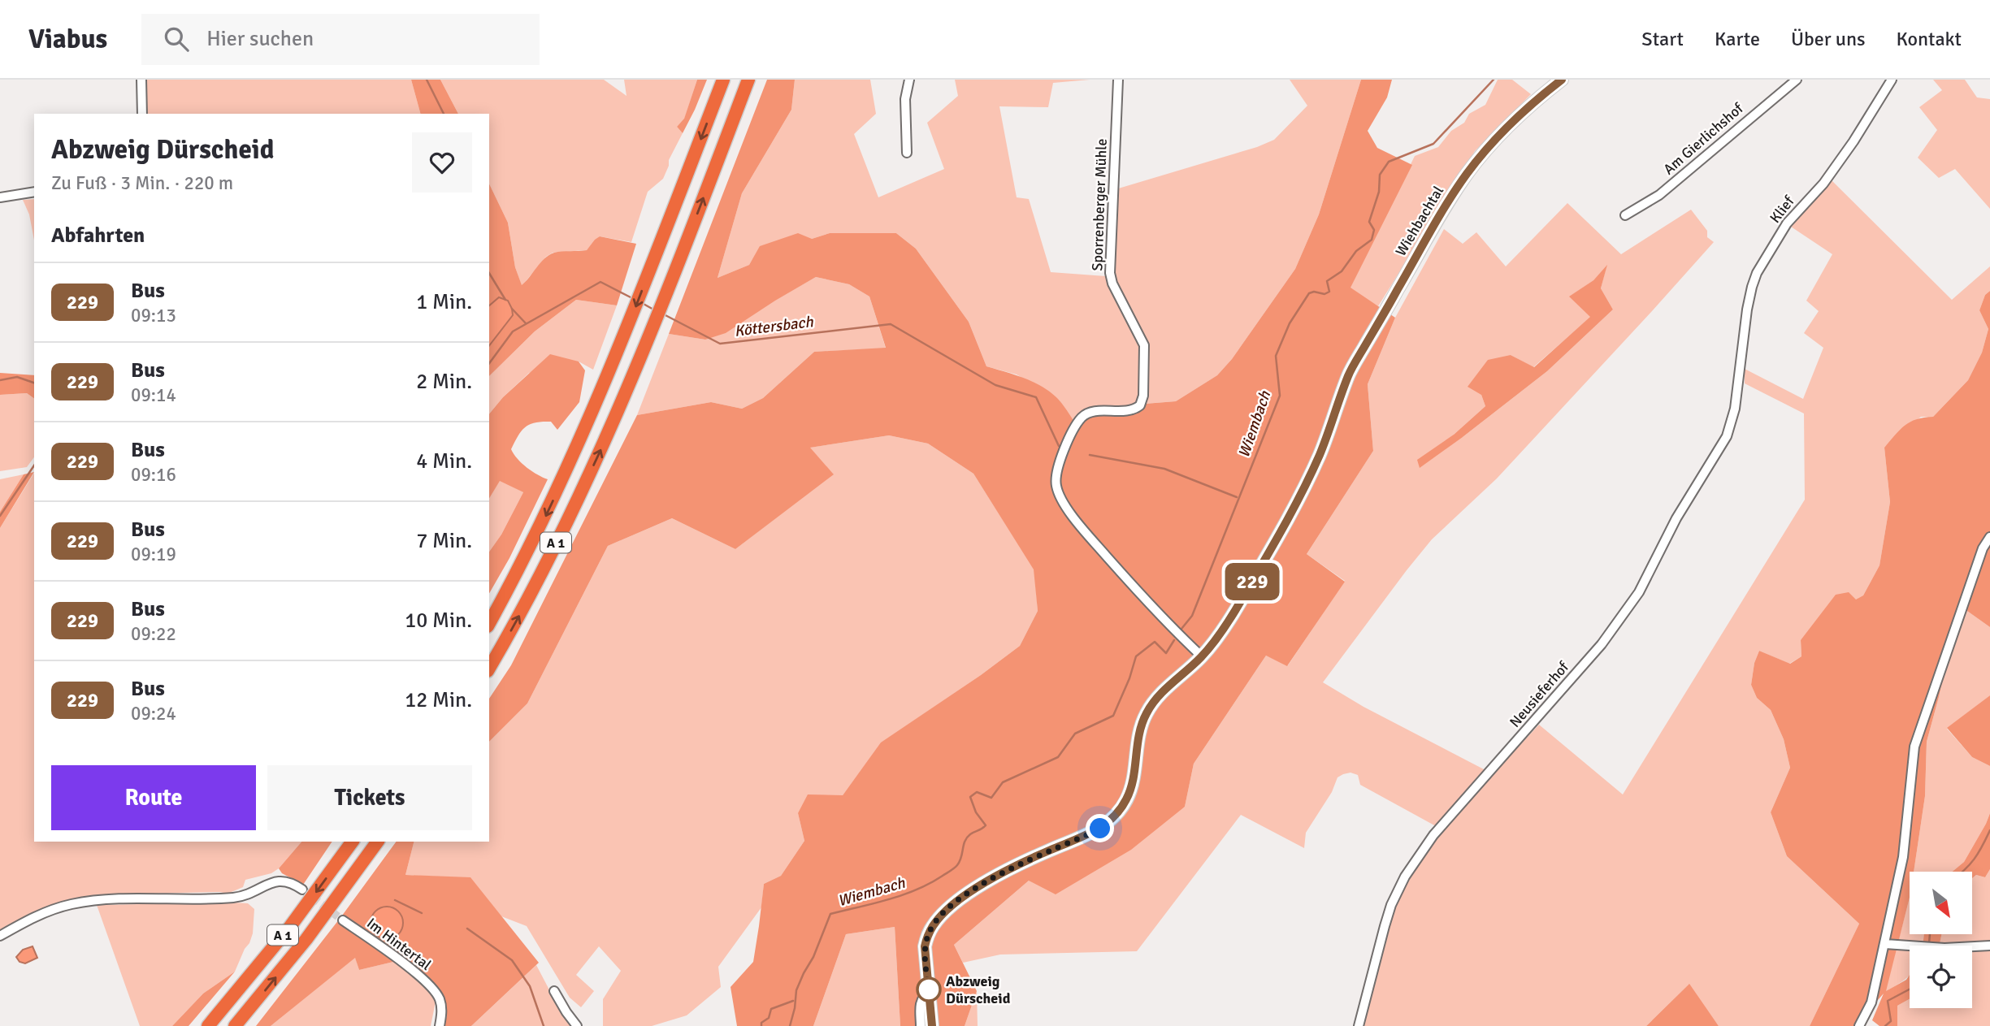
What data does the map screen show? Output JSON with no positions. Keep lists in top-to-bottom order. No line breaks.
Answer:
{"streets":{"highway":["A 1"],"main road":["Wiehbachtal"],"street":["Am Gierlichshof","Sporrenberger Mühle","Klief","Neusieferhof","Im Hintertal"]},"crossings":[["Sporrenberger Mühle","Wiehbachtal"],["Klief","Neusieferhof"]],"water":["Köttersbach","Wiembach"],"places":["Abzweig Dürscheid"],"lines":["bus line 229"],"north":"bottom right","page":{"header":"Viabus","search":"Hier suchen","nav":["Start","Karte","Über uns","Kontakt"],"on_map":"229","heading":[["Abzweig Dürscheid","Zu Fuß · 3 Min. · 220 m"],"Abfahrten"],"list":[{"mark":"229","name":"Bus","note":"09:13","value":"1 Min."},{"mark":"229","name":"Bus","note":"09:14","value":"2 Min."},{"mark":"229","name":"Bus","note":"09:16","value":"4 Min."},{"mark":"229","name":"Bus","note":"09:19","value":"7 Min."},{"mark":"229","name":"Bus","note":"09:22","value":"10 Min."},{"mark":"229","name":"Bus","note":"09:24","value":"12 Min."}],"buttons":["Route","Tickets"]}}
